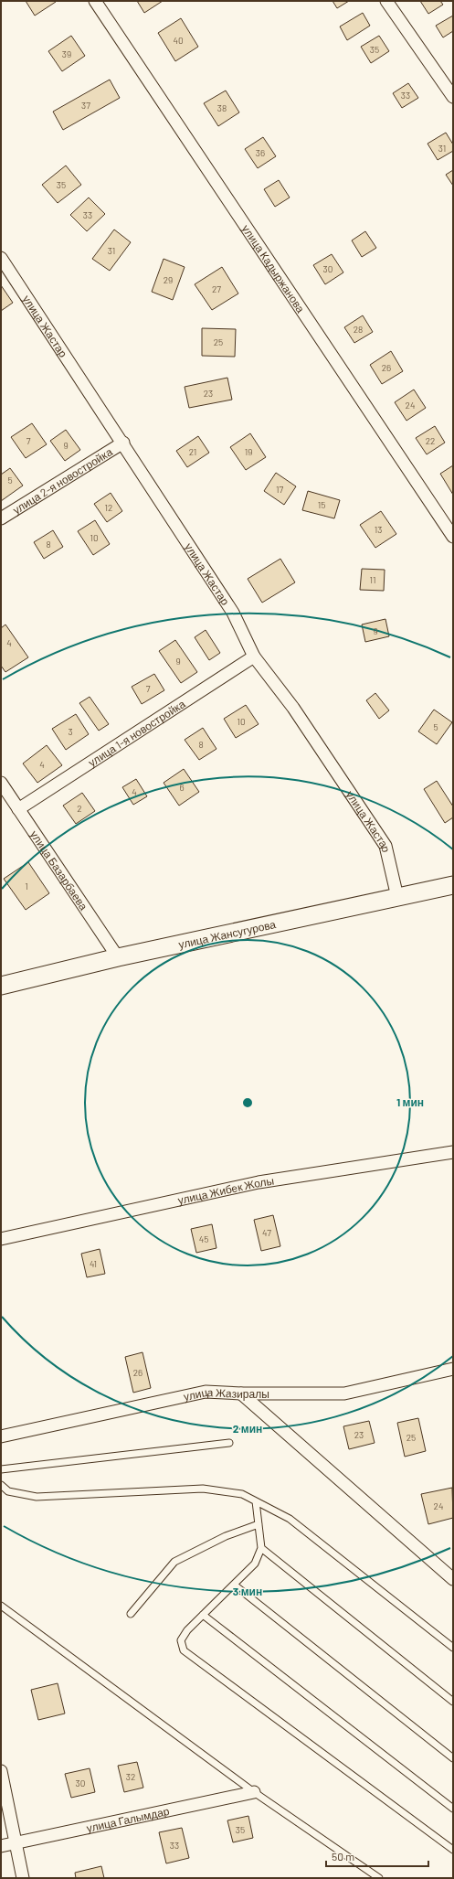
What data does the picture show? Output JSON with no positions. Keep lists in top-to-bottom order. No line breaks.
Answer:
{"streets":{"main road":["улица Жансугурова"],"street":["улица Кадыржанова","улица Жастар","улица 2-я новостройка","улица 1-я новостройка","улица Базарбаева","улица Жибек Жолы","улица Жазиралы","улица Галымдар"]},"crossings":[["улица Жастар","улица 2-я новостройка"],["улица Жастар","улица 1-я новостройка"],["улица Жастар","улица Жансугурова"],["улица 1-я новостройка","улица Базарбаева"],["улица Базарбаева","улица Жансугурова"]],"house_numbers":["40","35","39","33","37","38","31","36","35","33","31","30","29","27","28","25","26","23","24","7","22","9","21","19","5","17","15","12","13","10","8","11","9","4","9","7","10","5","3","8","4","6","4","2","1","47","45","41","26","23","25","24","32","30","35","33"],"scale_bar":"50 m","rings":["1 мин","2 мин","3 мин"]}
